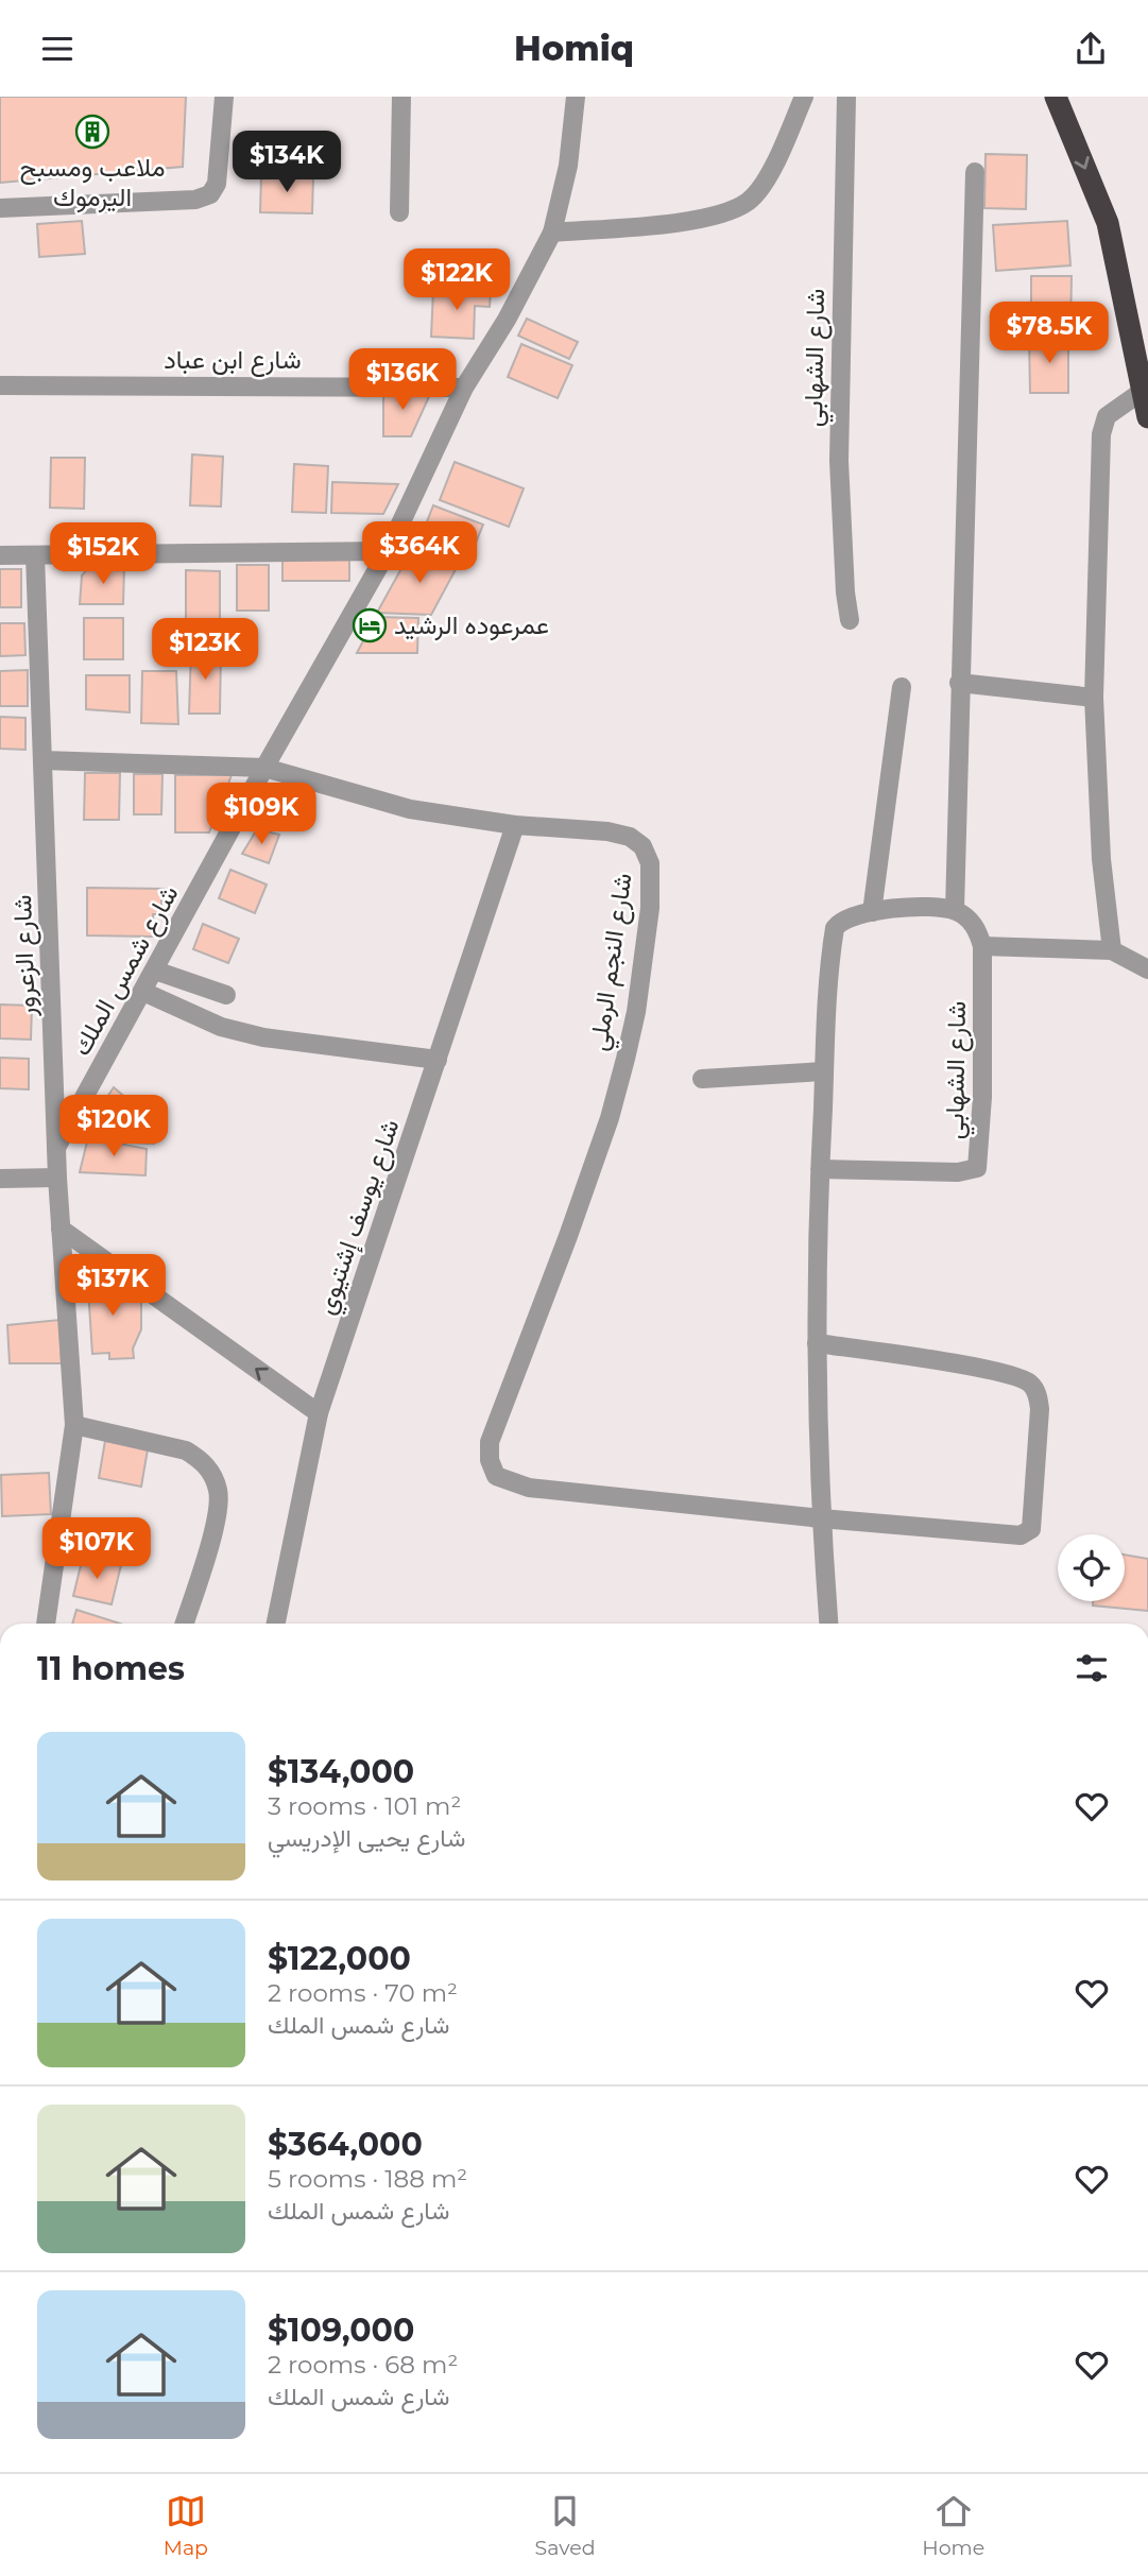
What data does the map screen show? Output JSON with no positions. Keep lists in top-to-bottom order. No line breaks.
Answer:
{"streets":{"street":["شارع الشهابي","شارع ابن عباد","شارع الزعرور","شارع النجم الرملي","شارع شمس الملك","شارع يوسف إشتيوي"]},"crossings":[["شارع ابن عباد","شارع شمس الملك"],["شارع الزعرور","شارع النجم الرملي"],["شارع الزعرور","شارع شمس الملك"],["شارع النجم الرملي","شارع شمس الملك"],["شارع النجم الرملي","شارع يوسف إشتيوي"]],"places":{"building":["ملاعب ومسبح اليرموك"],"hotel":["عمرعوده الرشيد"]},"page":{"header":"Homiq","price":["$134K","$122K","$78.5K","$136K","$364K","$152K","$123K","$109K","$120K","$137K","$107K"],"heading":"11 homes","list":[{"name":"$134,000","note":"3 rooms · 101 m² · شارع يحيى الإدريسي"},{"name":"$122,000","note":"2 rooms · 70 m² · شارع شمس الملك"},{"name":"$364,000","note":"5 rooms · 188 m² · شارع شمس الملك"},{"name":"$109,000","note":"2 rooms · 68 m² · شارع شمس الملك"}],"tabs":["Map","Saved","Home"]}}
